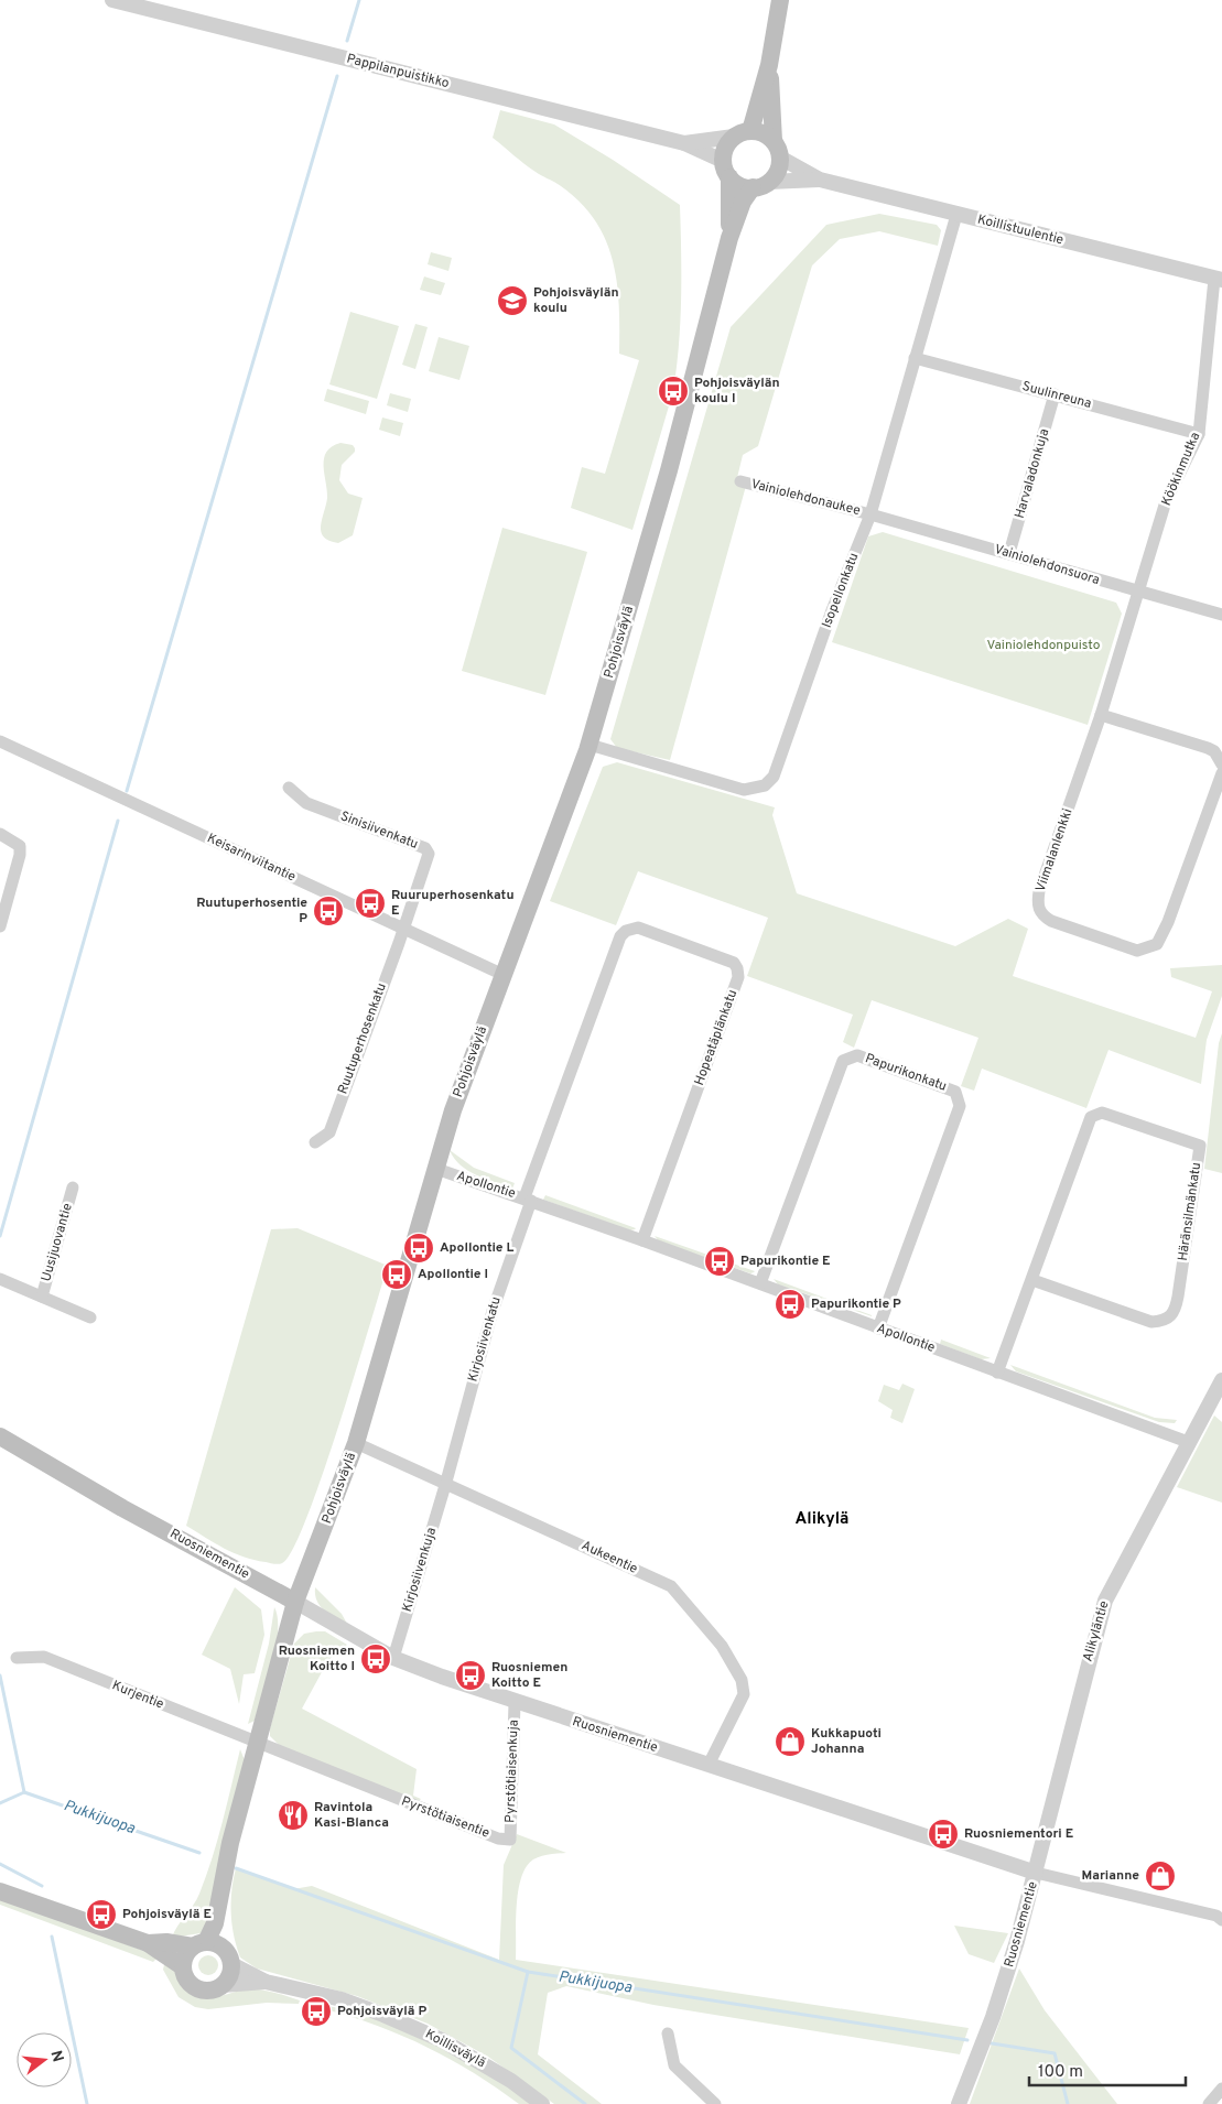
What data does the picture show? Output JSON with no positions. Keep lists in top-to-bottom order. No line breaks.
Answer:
{"streets":{"main road":["Pohjoisväylä","Ruosniementie"],"street":["Pappilanpuistikko","Koillistuulentie","Suulinreuna","Köökinmutka","Harvaladonkuja","Vainiolehdonaukee","Vainiolehdonsuora","Isopellonkatu","Sinisiivenkatu","Viimalanlenkki","Keisarinviitantie","Hopeatäplänkatu","Ruutuperhosenkatu","Papurikonkatu","Apollontie","Häränsilmänkatu","Uusijuovantie","Kirjosiivenkatu","Aukeentie","Kirjosiivenkuja","Alikyläntie","Kurjentie","Pyrstötiaisenkuja","Pyrstötiaisentie","Koillisväylä"]},"crossings":[["Pappilanpuistikko","Koillistuulentie"],["Pappilanpuistikko","Pohjoisväylä"],["Koillistuulentie","Köökinmutka"],["Koillistuulentie","Isopellonkatu"],["Koillistuulentie","Pohjoisväylä"],["Suulinreuna","Köökinmutka"],["Suulinreuna","Harvaladonkuja"],["Suulinreuna","Isopellonkatu"],["Köökinmutka","Vainiolehdonsuora"],["Köökinmutka","Viimalanlenkki"],["Harvaladonkuja","Vainiolehdonsuora"],["Vainiolehdonaukee","Vainiolehdonsuora"],["Vainiolehdonaukee","Isopellonkatu"],["Vainiolehdonsuora","Isopellonkatu"],["Vainiolehdonsuora","Viimalanlenkki"],["Isopellonkatu","Pohjoisväylä"],["Pohjoisväylä","Keisarinviitantie"],["Pohjoisväylä","Apollontie"],["Pohjoisväylä","Ruosniementie"],["Pohjoisväylä","Aukeentie"],["Pohjoisväylä","Kurjentie"],["Pohjoisväylä","Pyrstötiaisentie"],["Pohjoisväylä","Koillisväylä"],["Sinisiivenkatu","Keisarinviitantie"],["Sinisiivenkatu","Ruutuperhosenkatu"],["Keisarinviitantie","Ruutuperhosenkatu"],["Hopeatäplänkatu","Apollontie"],["Hopeatäplänkatu","Kirjosiivenkatu"],["Papurikonkatu","Apollontie"],["Apollontie","Häränsilmänkatu"],["Apollontie","Kirjosiivenkatu"],["Apollontie","Alikyläntie"],["Kirjosiivenkatu","Aukeentie"],["Kirjosiivenkatu","Kirjosiivenkuja"],["Ruosniementie","Aukeentie"],["Ruosniementie","Kirjosiivenkuja"],["Ruosniementie","Alikyläntie"],["Ruosniementie","Pyrstötiaisenkuja"],["Aukeentie","Kirjosiivenkuja"],["Kurjentie","Pyrstötiaisentie"],["Pyrstötiaisenkuja","Pyrstötiaisentie"]],"districts":["Alikylä"],"water":["Pukkijuopa"],"parks":["Vainiolehdonpuisto"],"places":{"school or university":["Pohjoisväylän koulu"],"bus stop":["Pohjoisväylän koulu I","Ruuruperhosenkatu E","Ruutuperhosentie P","Apollontie L","Papurikontie E","Apollontie I","Papurikontie P","Ruosniemen Koitto I","Ruosniemen Koitto E","Ruosniementori E","Pohjoisväylä E","Pohjoisväylä P"],"shop":["Kukkapuoti Johanna","Marianne"],"restaurant":["Ravintola Kasi-Blanca"]},"scale_bar":"100 m","north":"right"}
